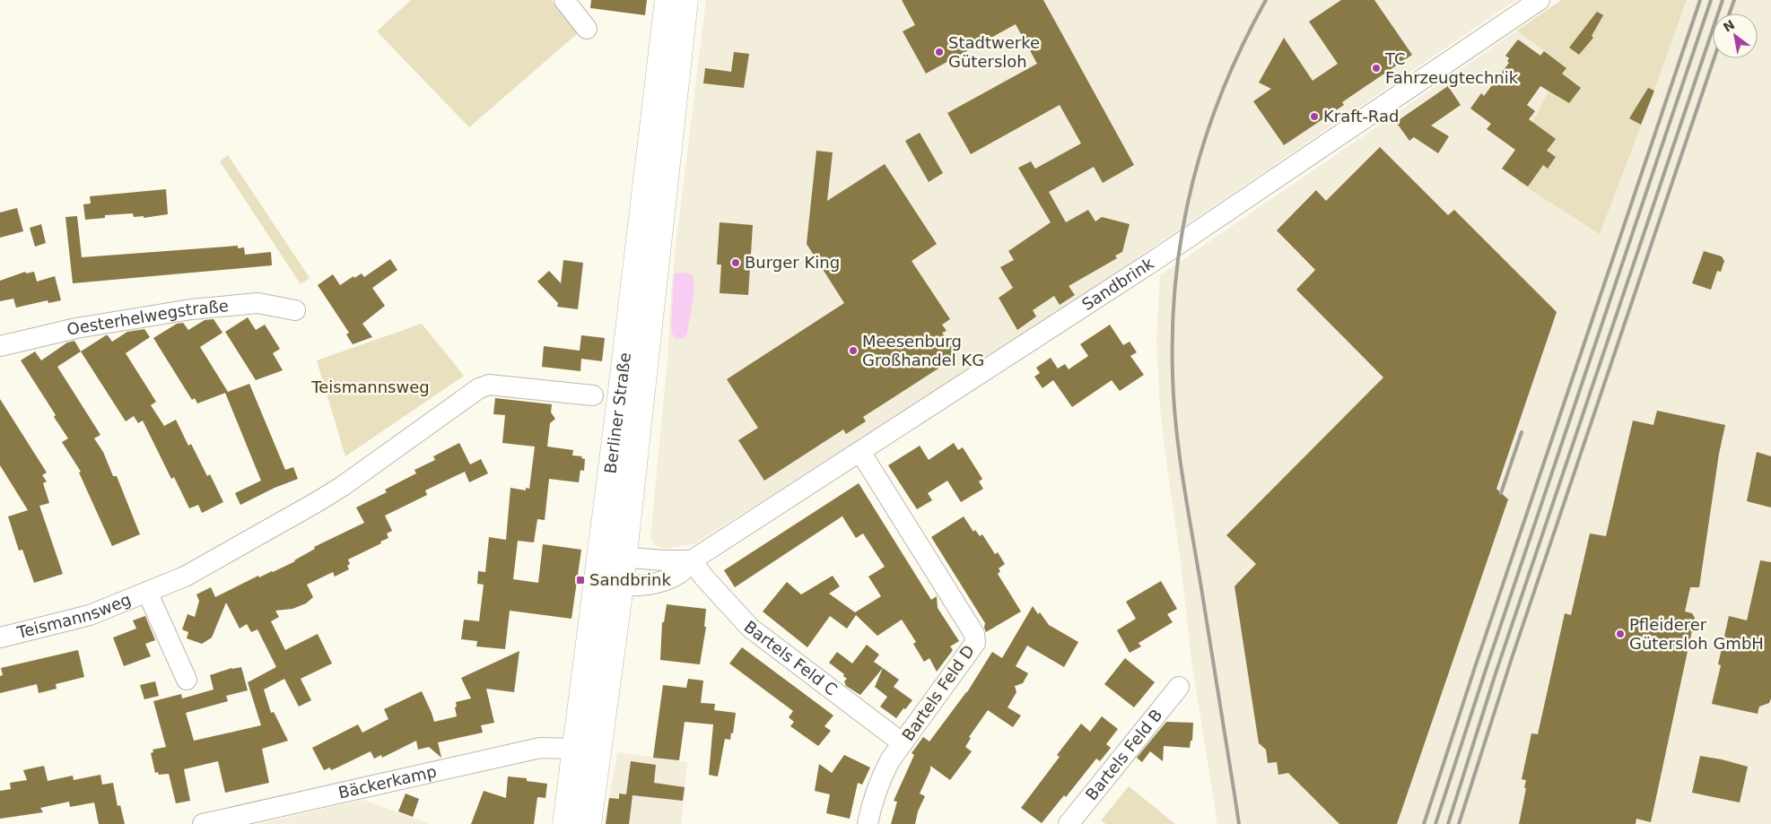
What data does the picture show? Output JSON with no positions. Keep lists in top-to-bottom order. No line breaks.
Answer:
{"streets":{"main road":["Berliner Straße"],"street":["Sandbrink","Oesterhelwegstraße","Teismannsweg","Bartels Feld C","Bartels Feld D","Bartels Feld B","Bäckerkamp"]},"crossings":[["Sandbrink","Berliner Straße"],["Sandbrink","Bartels Feld C"],["Sandbrink","Bartels Feld D"],["Berliner Straße","Bäckerkamp"],["Bartels Feld C","Bartels Feld D"]],"parks":["Teismannsweg"],"places":{"other":["Stadtwerke Gütersloh","TC Fahrzeugtechnik","Kraft-Rad","Burger King","Meesenburg Großhandel KG","Pfleiderer Gütersloh GmbH"],"transit":["Sandbrink"]},"north":"top left"}
